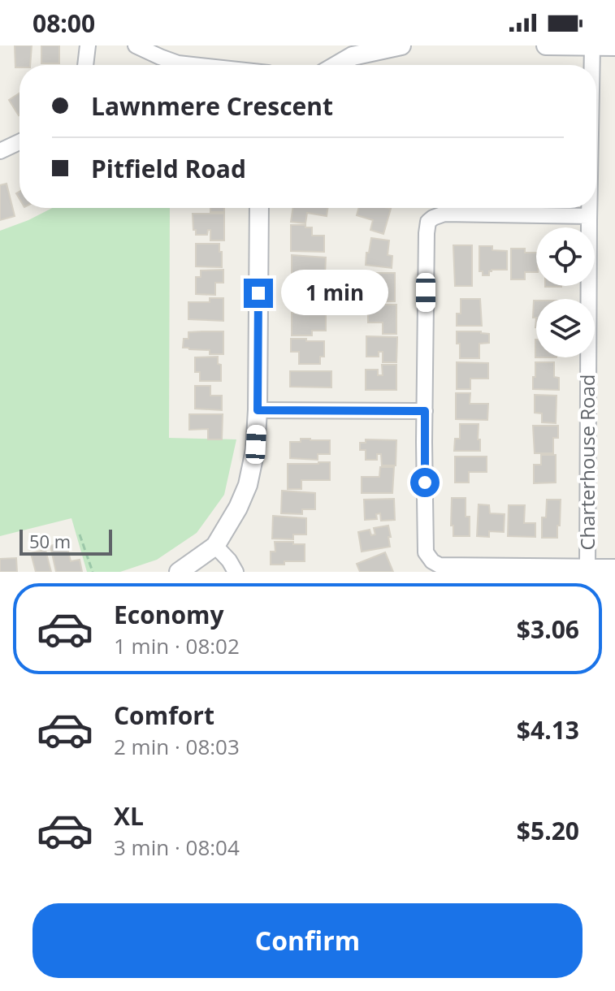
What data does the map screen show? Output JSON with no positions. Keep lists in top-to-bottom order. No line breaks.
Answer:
{"streets":{"street":["Charterhouse Road"]},"scale_bar":"50 m","page":{"status":"08:00","banner":["Lawnmere Crescent","Pitfield Road"],"bubble":"1 min","scale":"50 m","list":[{"name":"Economy","note":"1 min · 08:02","value":"$3.06"},{"name":"Comfort","note":"2 min · 08:03","value":"$4.13"},{"name":"XL","note":"3 min · 08:04","value":"$5.20"}],"buttons":"Confirm"}}
